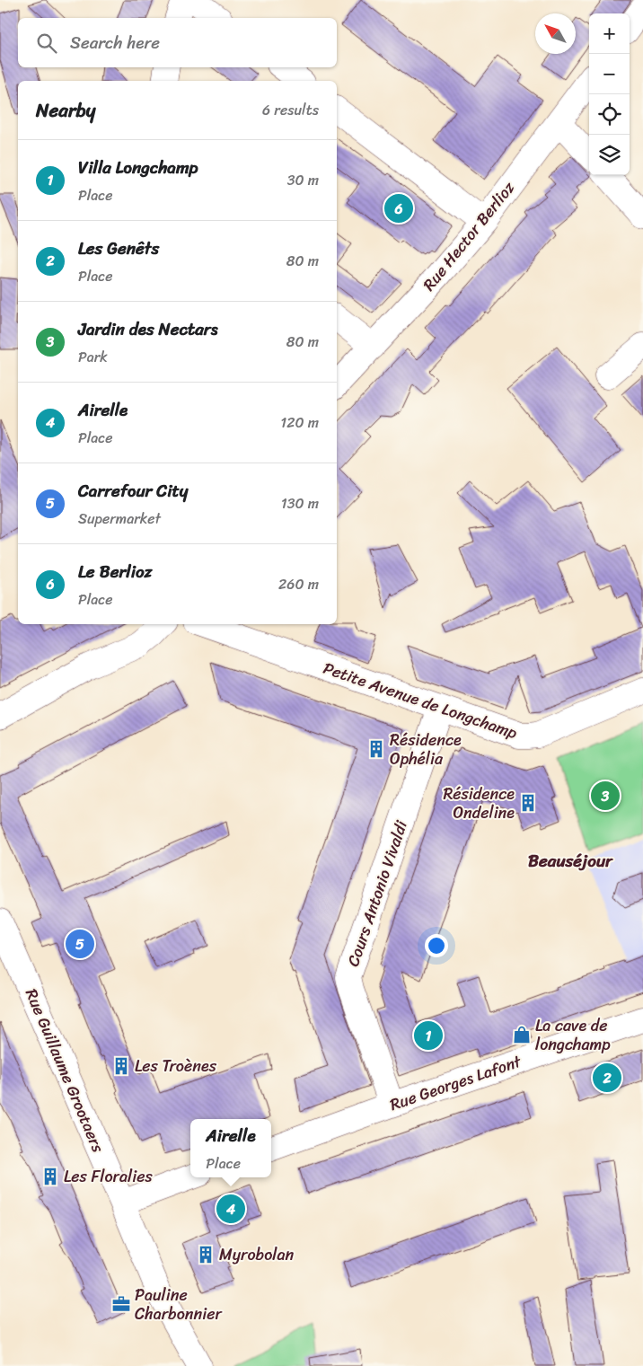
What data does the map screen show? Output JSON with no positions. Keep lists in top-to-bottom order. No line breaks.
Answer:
{"streets":{"street":["Rue Hector Berlioz","Petite Avenue de Longchamp","Cours Antonio Vivaldi","Rue Guillaume Grootaers","Rue Georges Lafont"]},"crossings":[["Petite Avenue de Longchamp","Cours Antonio Vivaldi"],["Cours Antonio Vivaldi","Rue Georges Lafont"]],"districts":["Beauséjour"],"places":{"building":["Résidence Ophélia","Résidence Ondeline","Les Troènes","Les Floralies","Myrobolan"],"shop":["La cave de longchamp"],"office":["Pauline Charbonnier"]},"north":"top left","page":{"map_buttons":["+","−"],"search":"Search here","heading":["Nearby","6 results"],"list":[{"mark":"1","name":"Villa Longchamp","note":"Place","value":"30 m"},{"mark":"2","name":"Les Genêts","note":"Place","value":"80 m"},{"mark":"3","name":"Jardin des Nectars","note":"Park","value":"80 m"},{"mark":"4","name":"Airelle","note":"Place","value":"120 m"},{"mark":"5","name":"Carrefour City","note":"Supermarket","value":"130 m"},{"mark":"6","name":"Le Berlioz","note":"Place","value":"260 m"}],"pins":["6","3","5","1","2","4"],"popup":["Airelle","Place"]}}
